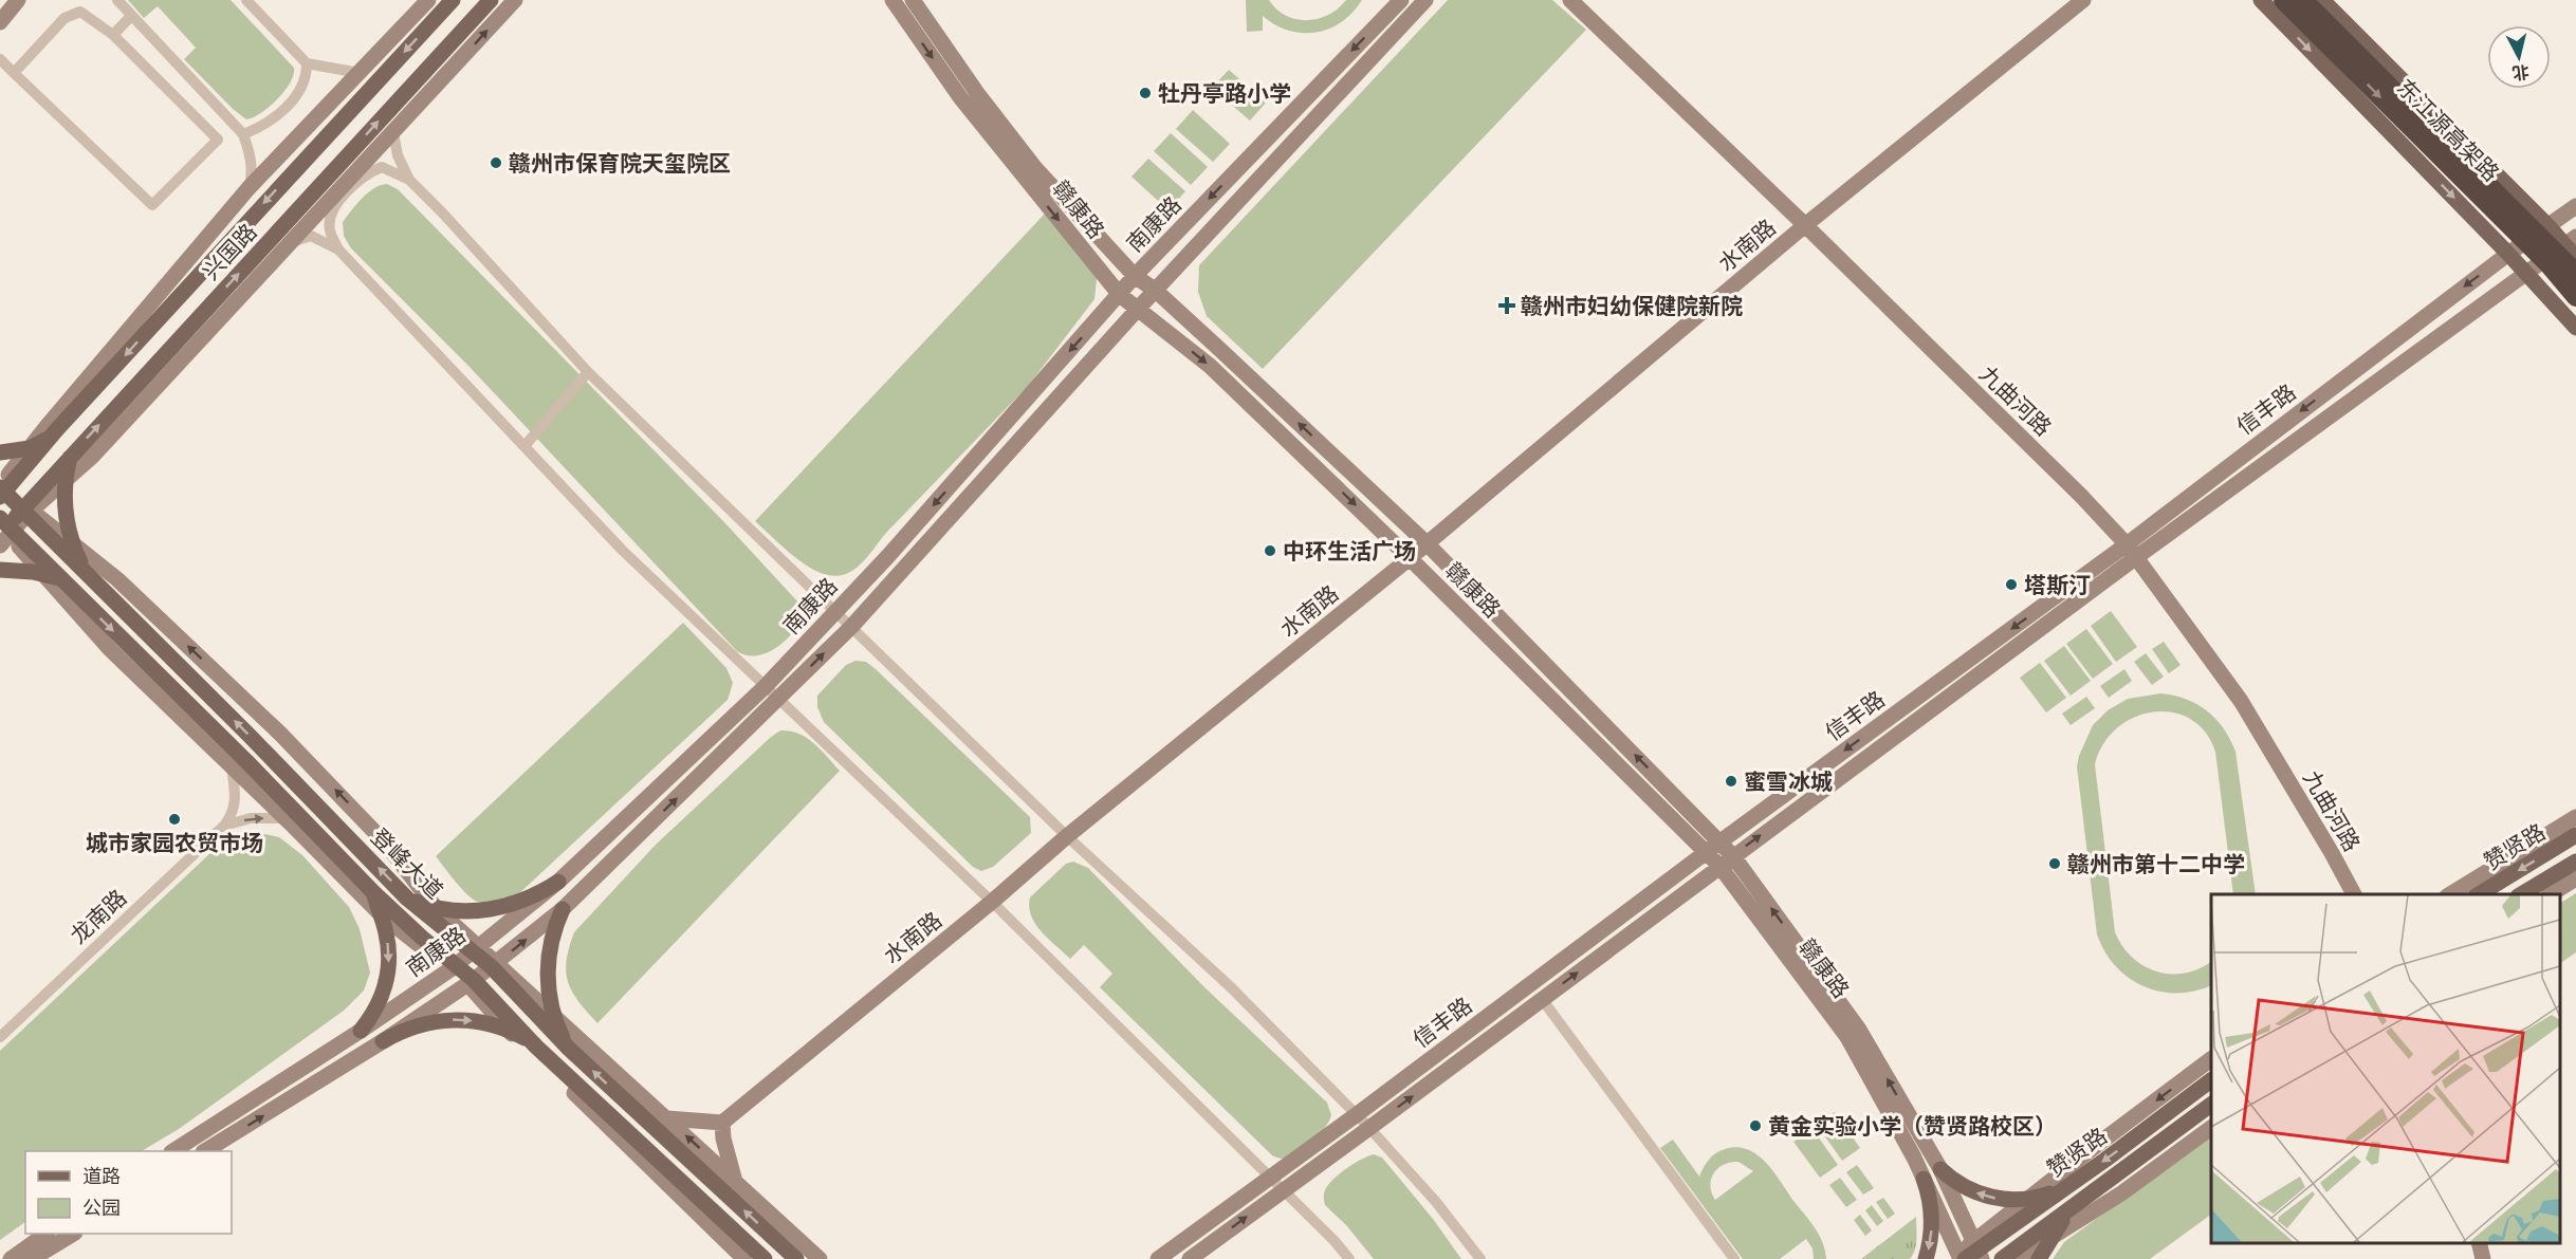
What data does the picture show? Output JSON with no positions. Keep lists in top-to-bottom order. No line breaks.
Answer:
{"streets":{"highway":["东江源高架路"],"main road":["赣康路","南康路","水南路","兴国路","九曲河路","信丰路","赞贤路","登峰大道"],"street":["龙南路"]},"crossings":[["赣康路","南康路"],["赣康路","水南路"],["赣康路","信丰路"],["赣康路","赞贤路"],["南康路","登峰大道"],["水南路","九曲河路"],["兴国路","登峰大道"],["九曲河路","信丰路"]],"places":{"other":["牡丹亭路小学","赣州市保育院天玺院区","中环生活广场","塔斯汀","蜜雪冰城","城市家园农贸市场","赣州市第十二中学","黄金实验小学（赞贤路校区）"],"health":["赣州市妇幼保健院新院"]},"legend":["道路","公园"],"north":"bottom"}
